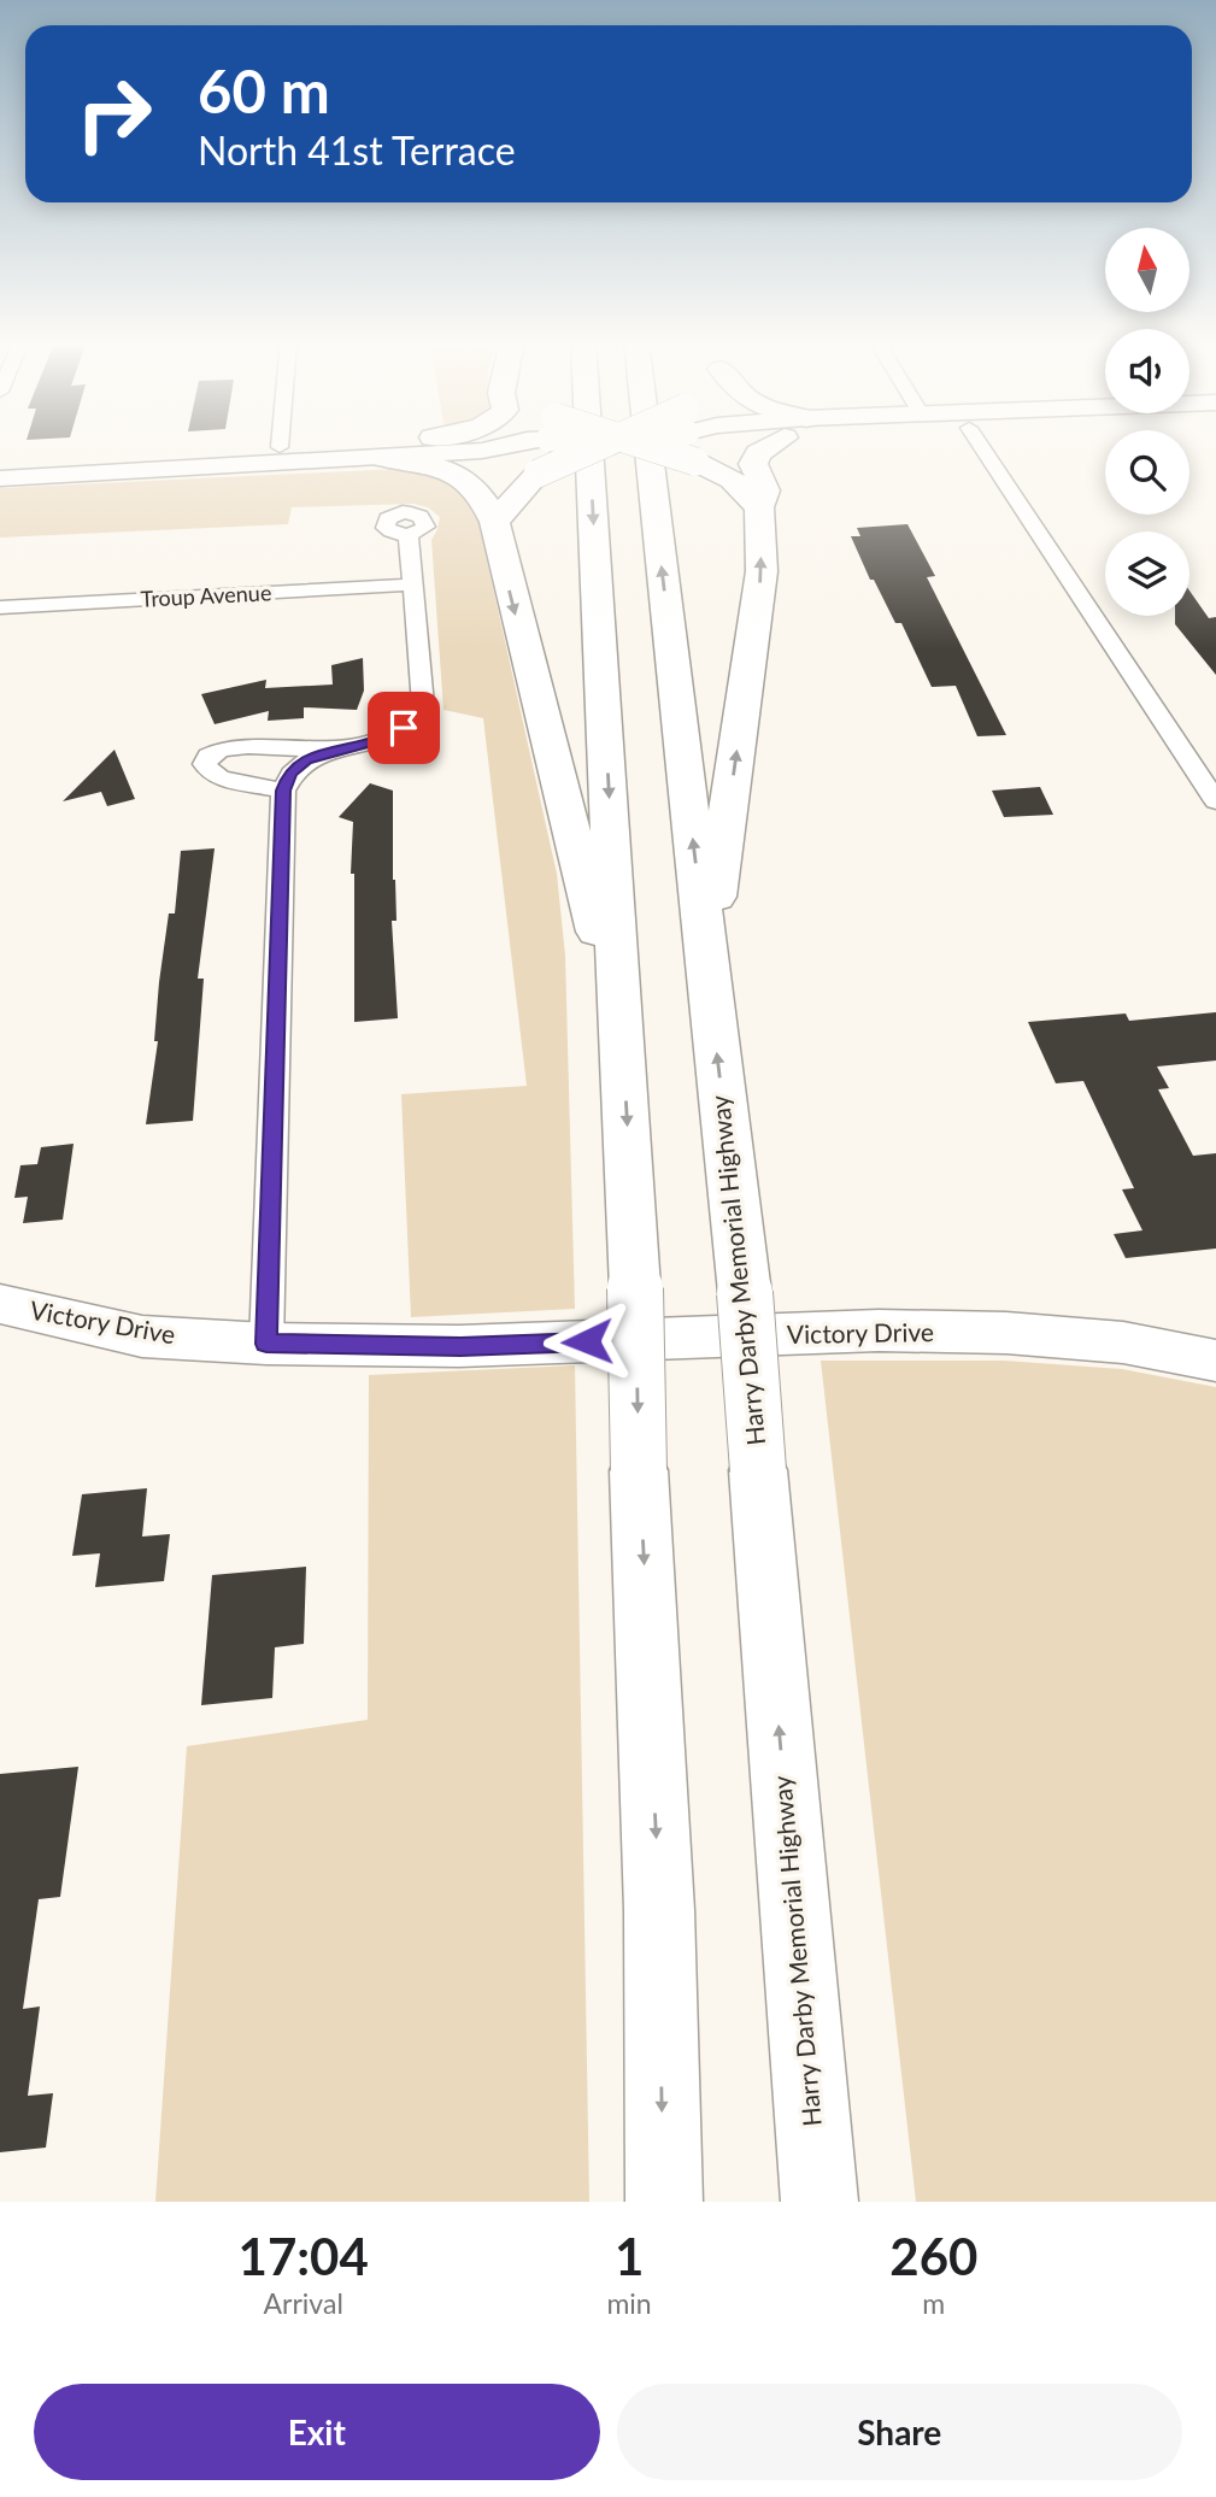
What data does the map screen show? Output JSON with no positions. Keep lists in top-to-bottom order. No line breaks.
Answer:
{"streets":{"highway":["Harry Darby Memorial Highway"],"main road":["Victory Drive"],"street":["Troup Avenue"]},"north":"top","page":{"turn":["60 m","North 41st Terrace"],"eta":["17:04","Arrival","1","min","260","m"],"buttons":["Exit","Share"]}}
